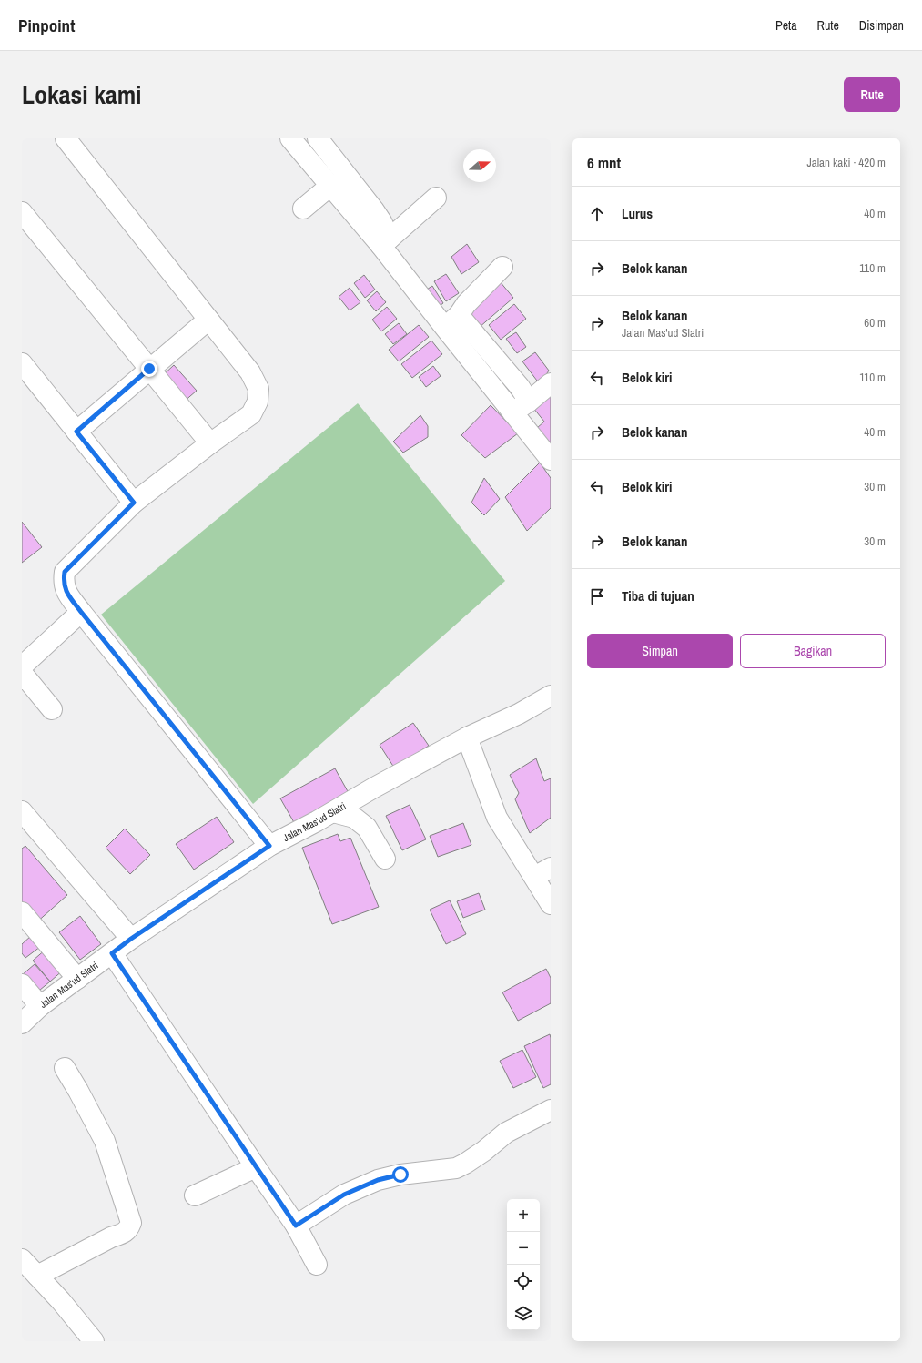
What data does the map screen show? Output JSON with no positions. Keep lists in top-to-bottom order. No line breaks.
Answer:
{"streets":{"street":["Jalan Mas'ud Slatri"]},"north":"right","page":{"header":"Pinpoint","nav":["Peta","Rute","Disimpan"],"title":"Lokasi kami","buttons":["Rute",["Simpan","Bagikan"]],"heading":["6 mnt","Jalan kaki · 420 m"],"list":[["Lurus","40 m"],["Belok kanan","110 m"],["Belok kanan","Jalan Mas'ud Slatri","60 m"],["Belok kiri","110 m"],["Belok kanan","40 m"],["Belok kiri","30 m"],["Belok kanan","30 m"],"Tiba di tujuan"],"map_buttons":["+","−"]}}
